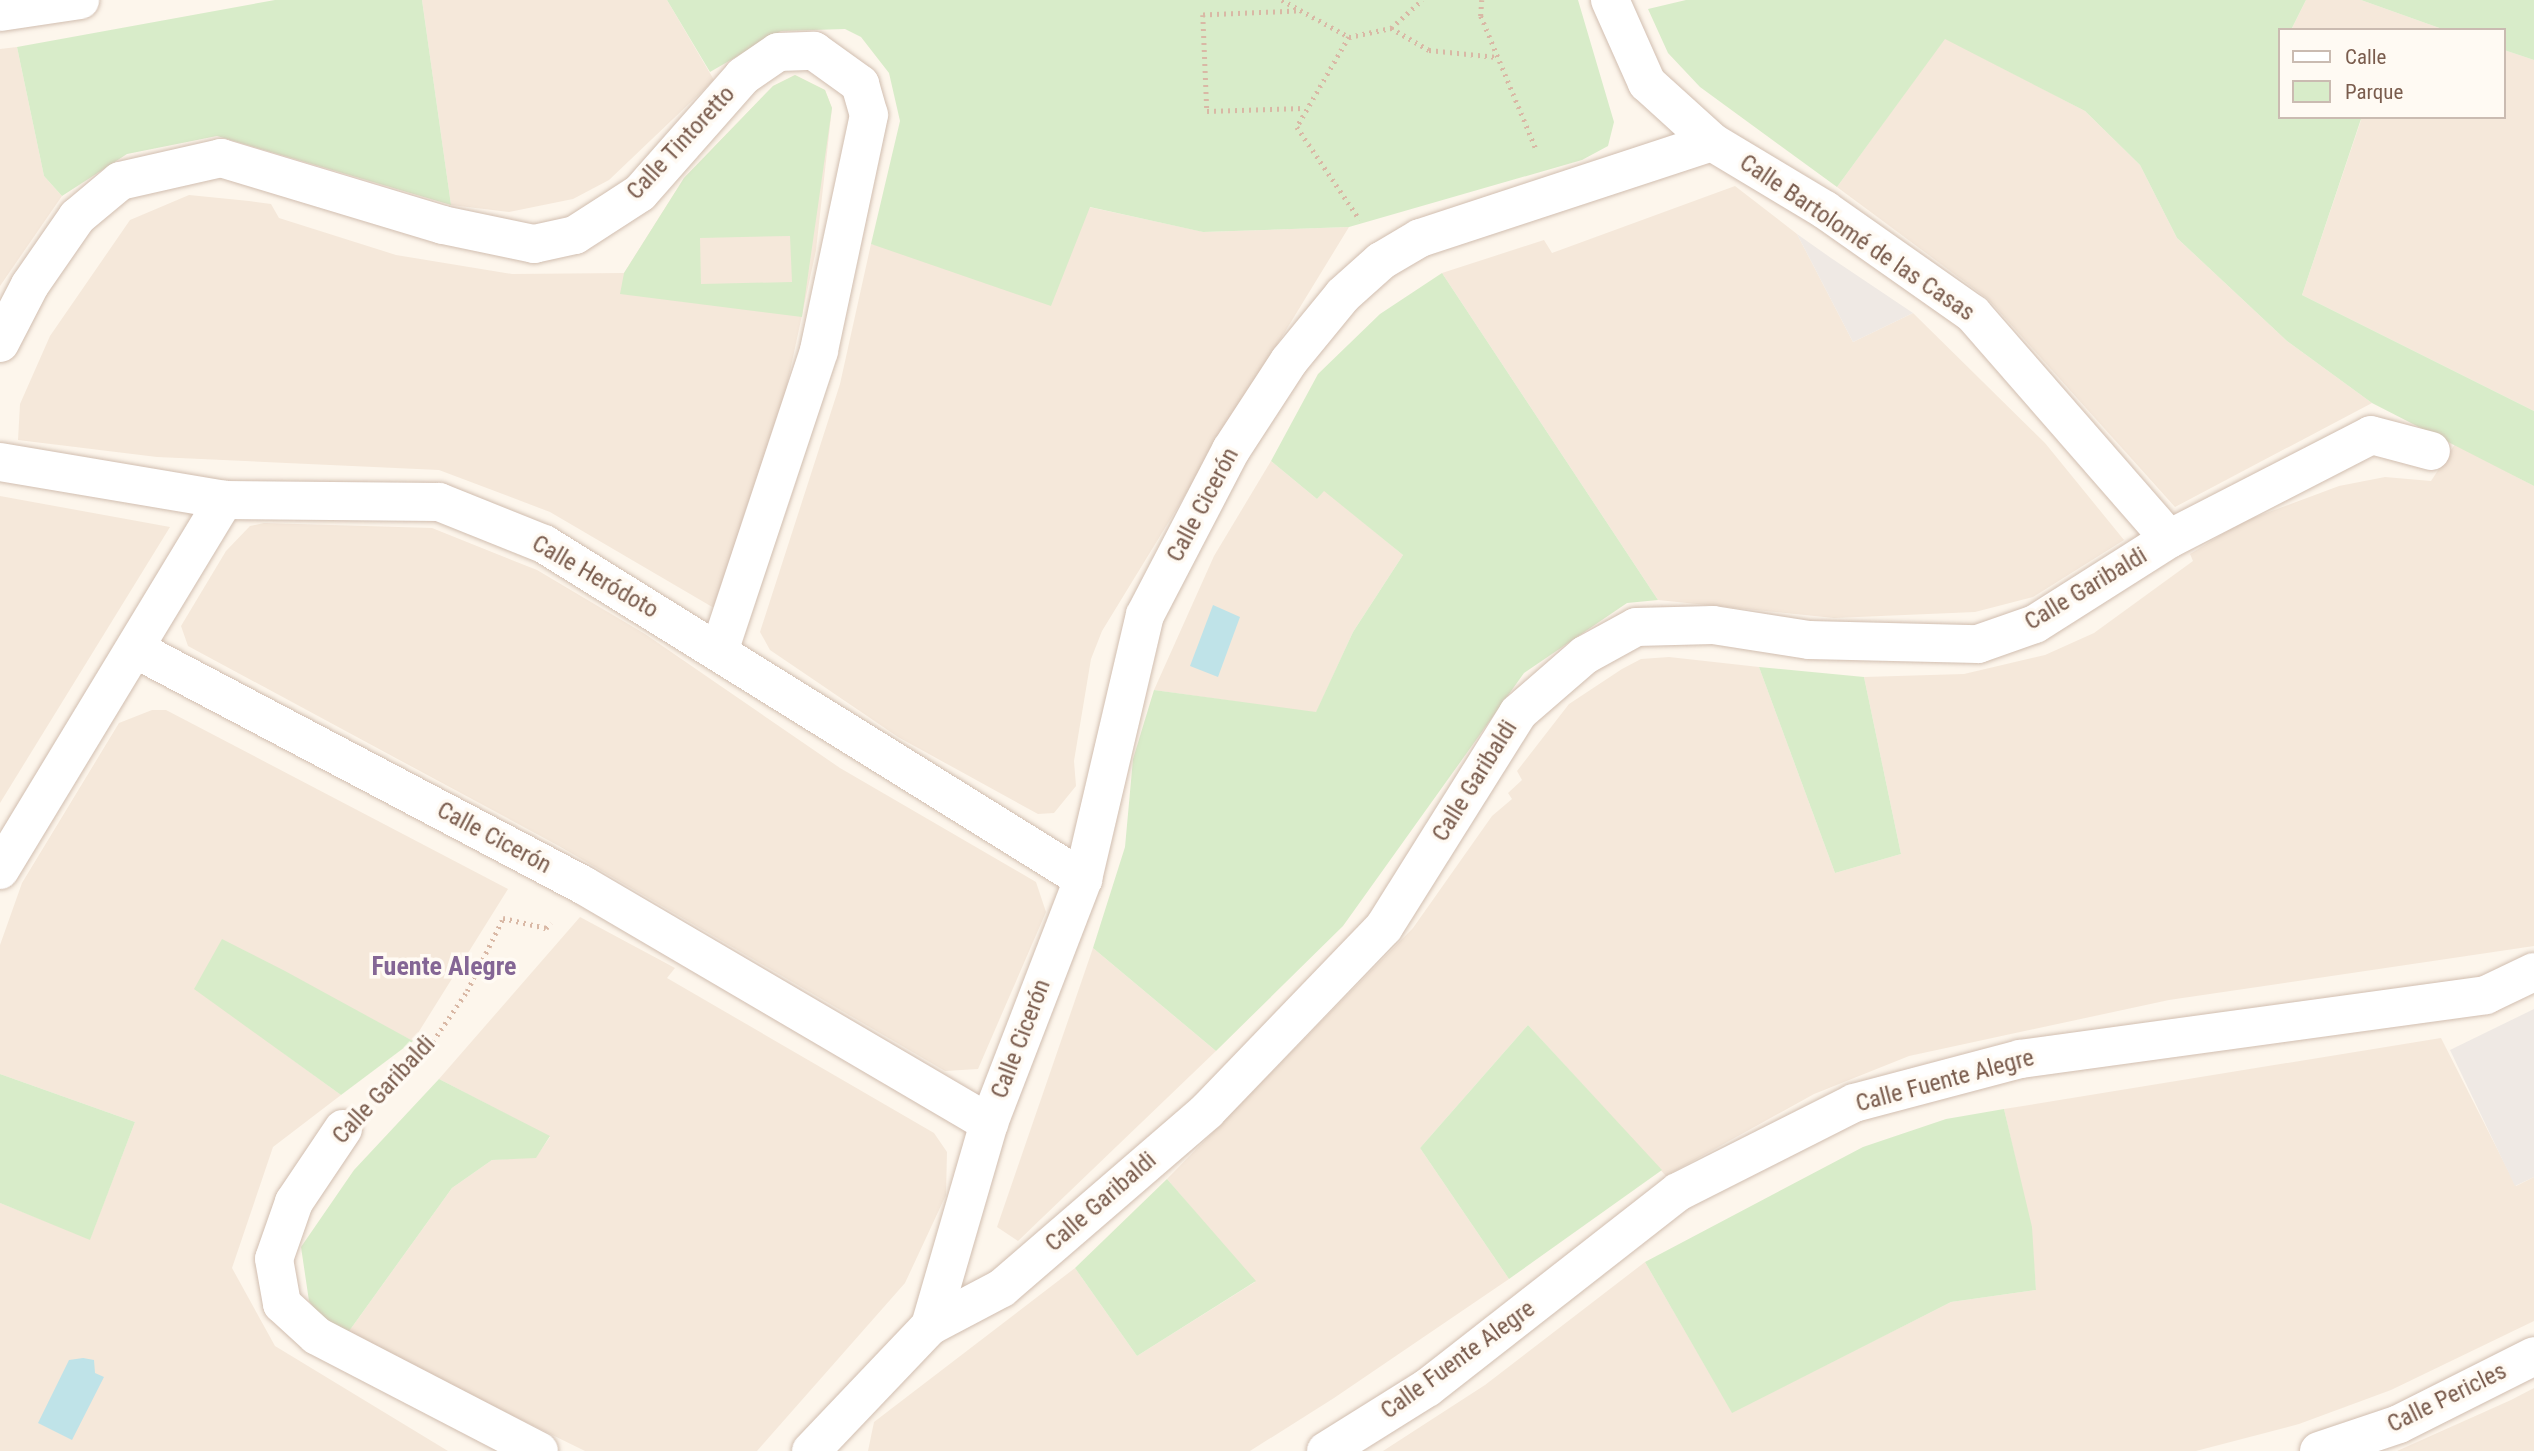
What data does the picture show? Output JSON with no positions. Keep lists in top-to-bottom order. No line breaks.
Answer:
{"streets":{"street":["Calle Tintoretto","Calle Bartolomé de las Casas","Calle Cicerón","Calle Heródoto","Calle Garibaldi","Calle Fuente Alegre","Calle Pericles"]},"crossings":[["Calle Tintoretto","Calle Heródoto"],["Calle Bartolomé de las Casas","Calle Cicerón"],["Calle Bartolomé de las Casas","Calle Garibaldi"],["Calle Cicerón","Calle Heródoto"],["Calle Cicerón","Calle Garibaldi"]],"districts":["Fuente Alegre"],"legend":["Calle","Parque"]}
